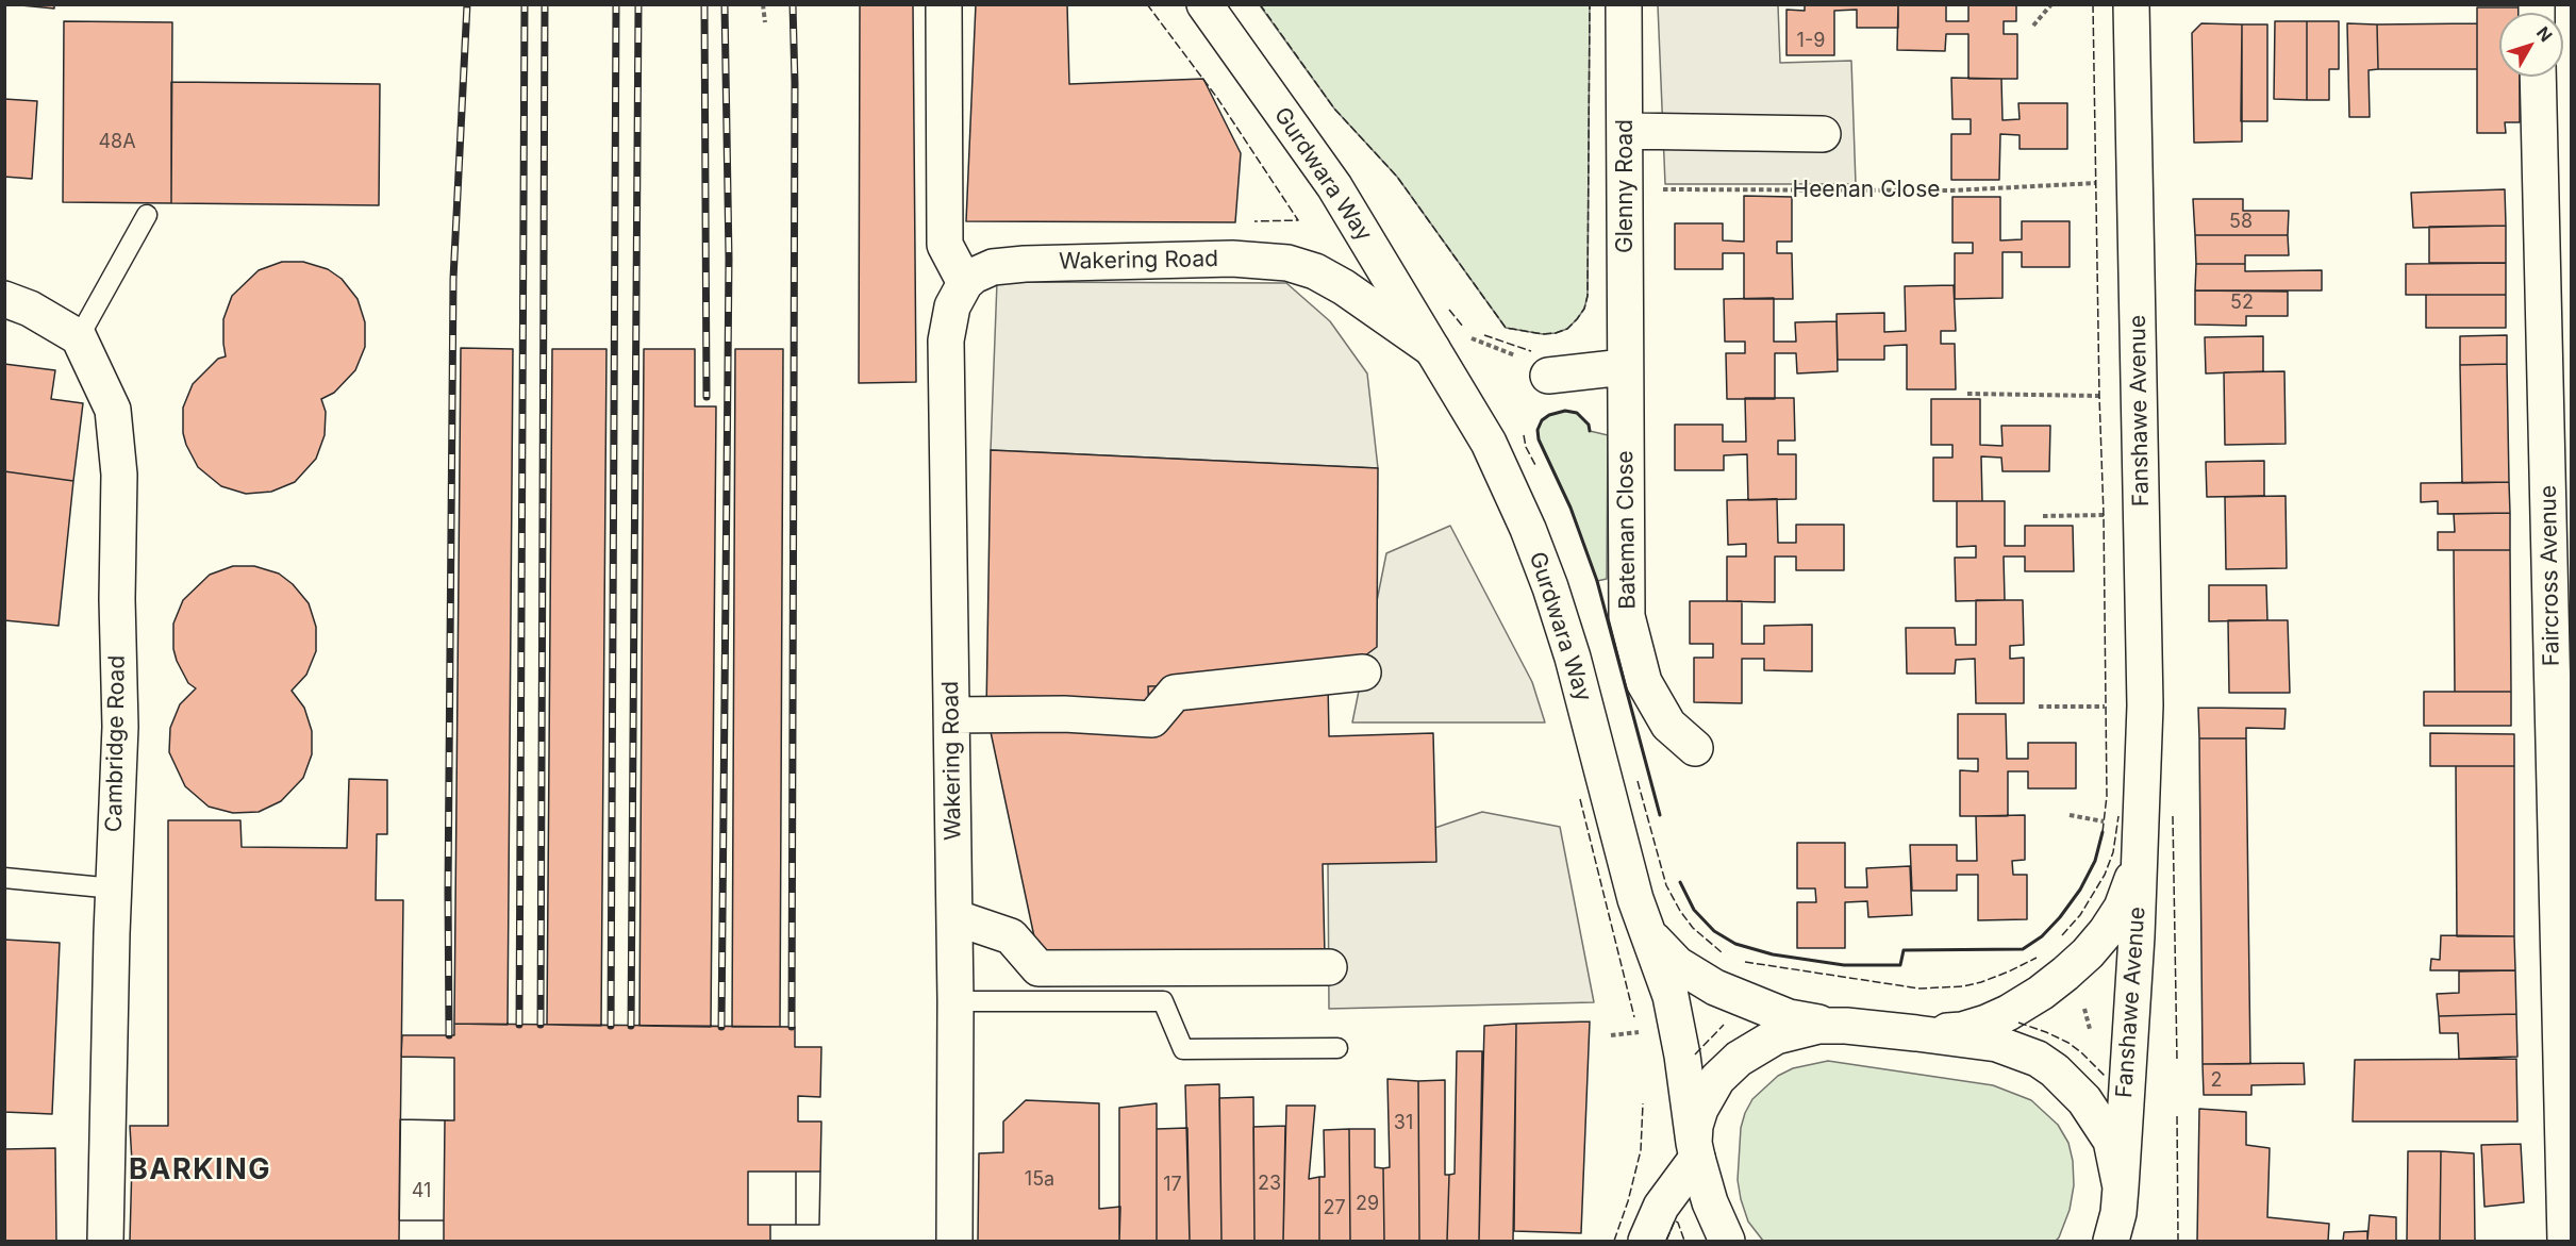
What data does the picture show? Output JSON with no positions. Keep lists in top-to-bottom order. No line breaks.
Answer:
{"streets":{"street":["Gurdwara Way","Glenny Road","Wakering Road","Fanshawe Avenue","Bateman Close","Faircross Avenue","Cambridge Road"],"path":["Heenan Close"]},"crossings":[["Gurdwara Way","Wakering Road"],["Glenny Road","Heenan Close"],["Glenny Road","Bateman Close"]],"districts":["BARKING"],"house_numbers":["1-9","48A","58","52","2","31","15a","23","17","41","29","27"],"north":"top right"}
